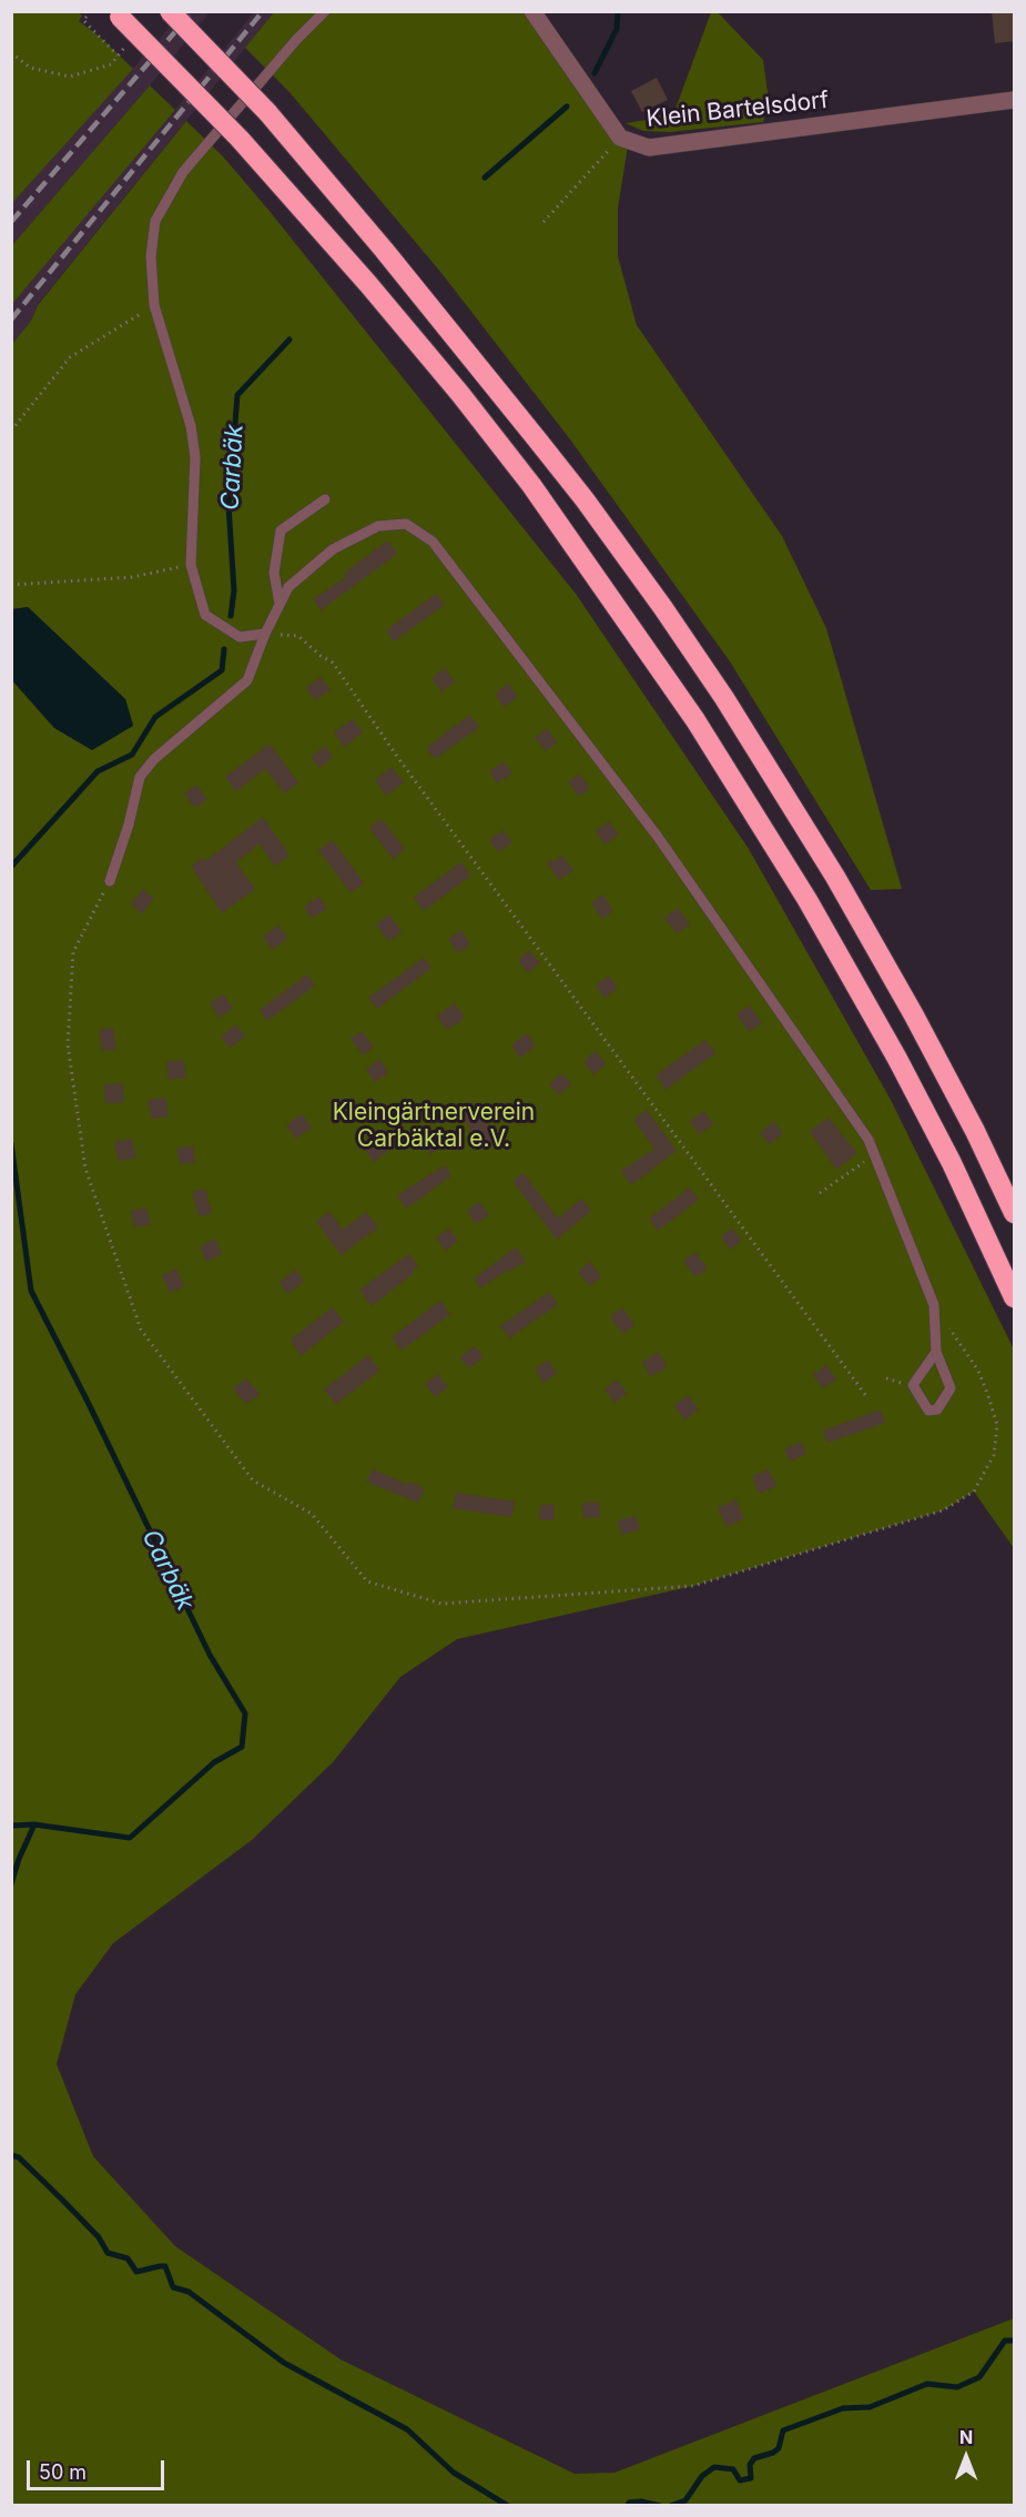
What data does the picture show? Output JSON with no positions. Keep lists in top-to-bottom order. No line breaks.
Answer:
{"streets":{"street":["Klein Bartelsdorf"]},"water":["Carbäk"],"parks":["Kleingärtnerverein Carbäktal e.V."],"scale_bar":"50 m","north":"top"}
